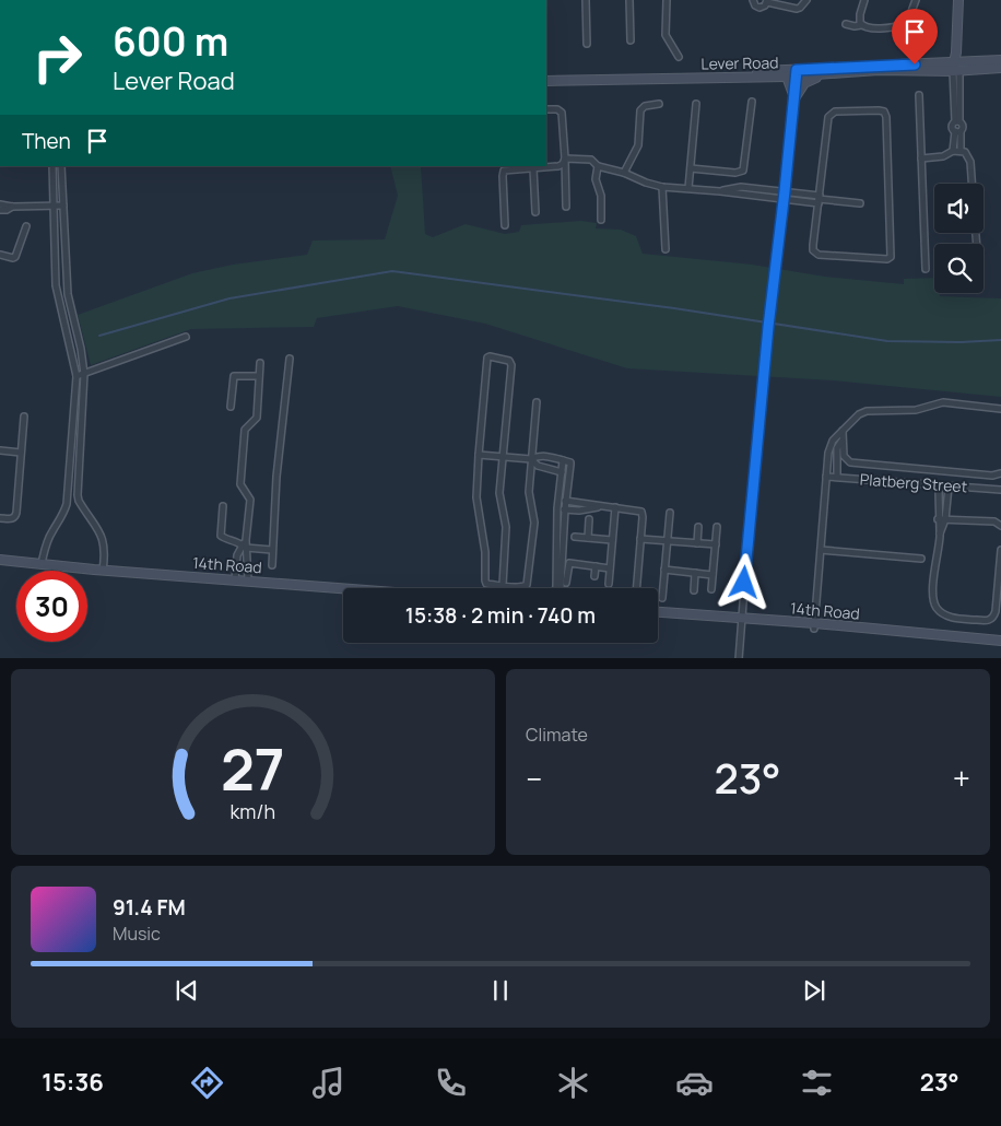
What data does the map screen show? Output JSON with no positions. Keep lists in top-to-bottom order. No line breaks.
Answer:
{"streets":{"main road":["Lever Road","14th Road"],"street":["Platberg Street"]},"page":{"turn":["600 m","Lever Road"],"then":"Then","limit":"30","trip":"15:38 · 2 min · 740 m","tile":"Climate","heat":["−","23°","+"],"song":["91.4 FM","Music"],"tabs":["15:36","23°"],"gauge":["27","km/h"]}}
